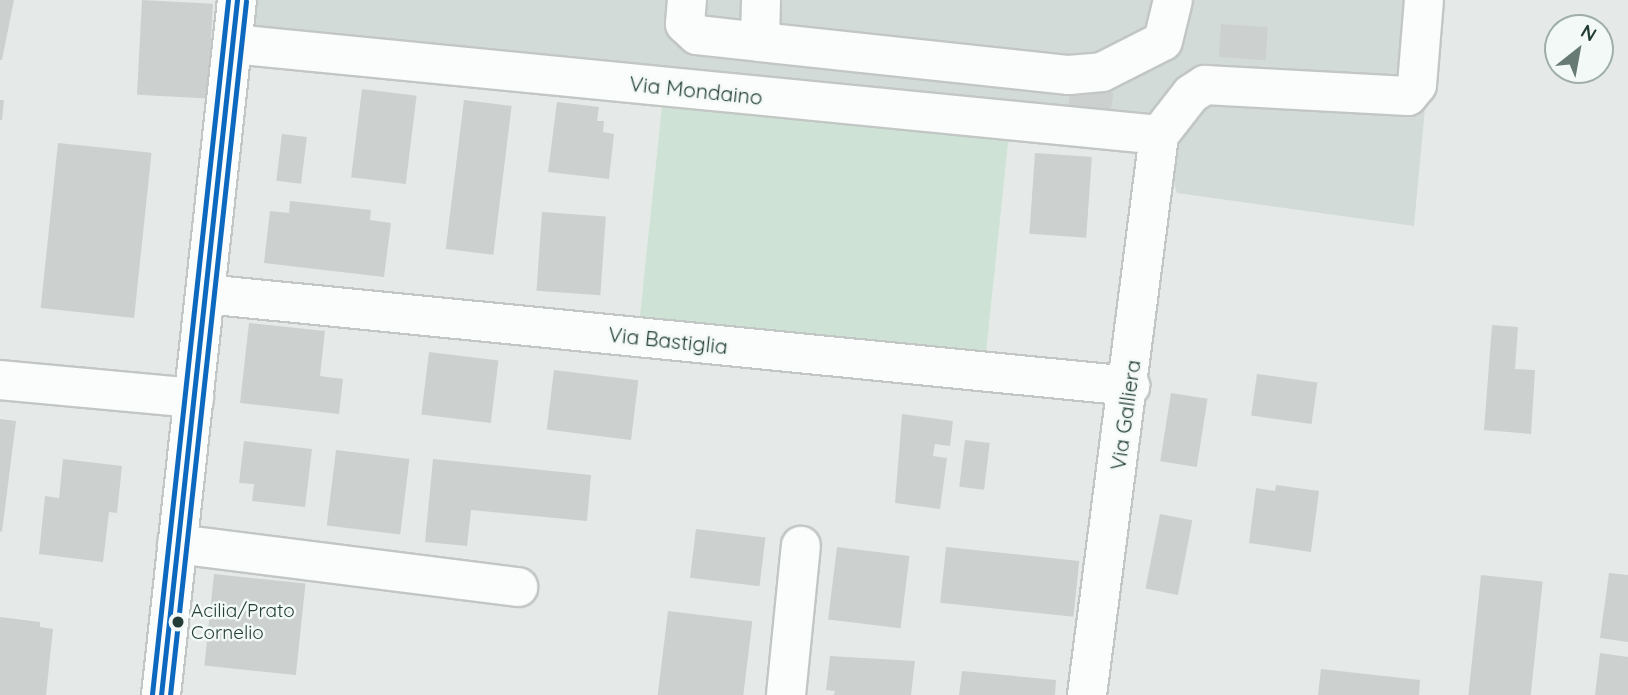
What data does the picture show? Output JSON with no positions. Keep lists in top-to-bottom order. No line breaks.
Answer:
{"streets":{"street":["Via Mondaino","Via Bastiglia","Via Galliera"]},"crossings":[["Via Mondaino","Via Galliera"],["Via Bastiglia","Via Galliera"]],"places":["Acilia/Prato Cornelio"],"north":"top right"}
